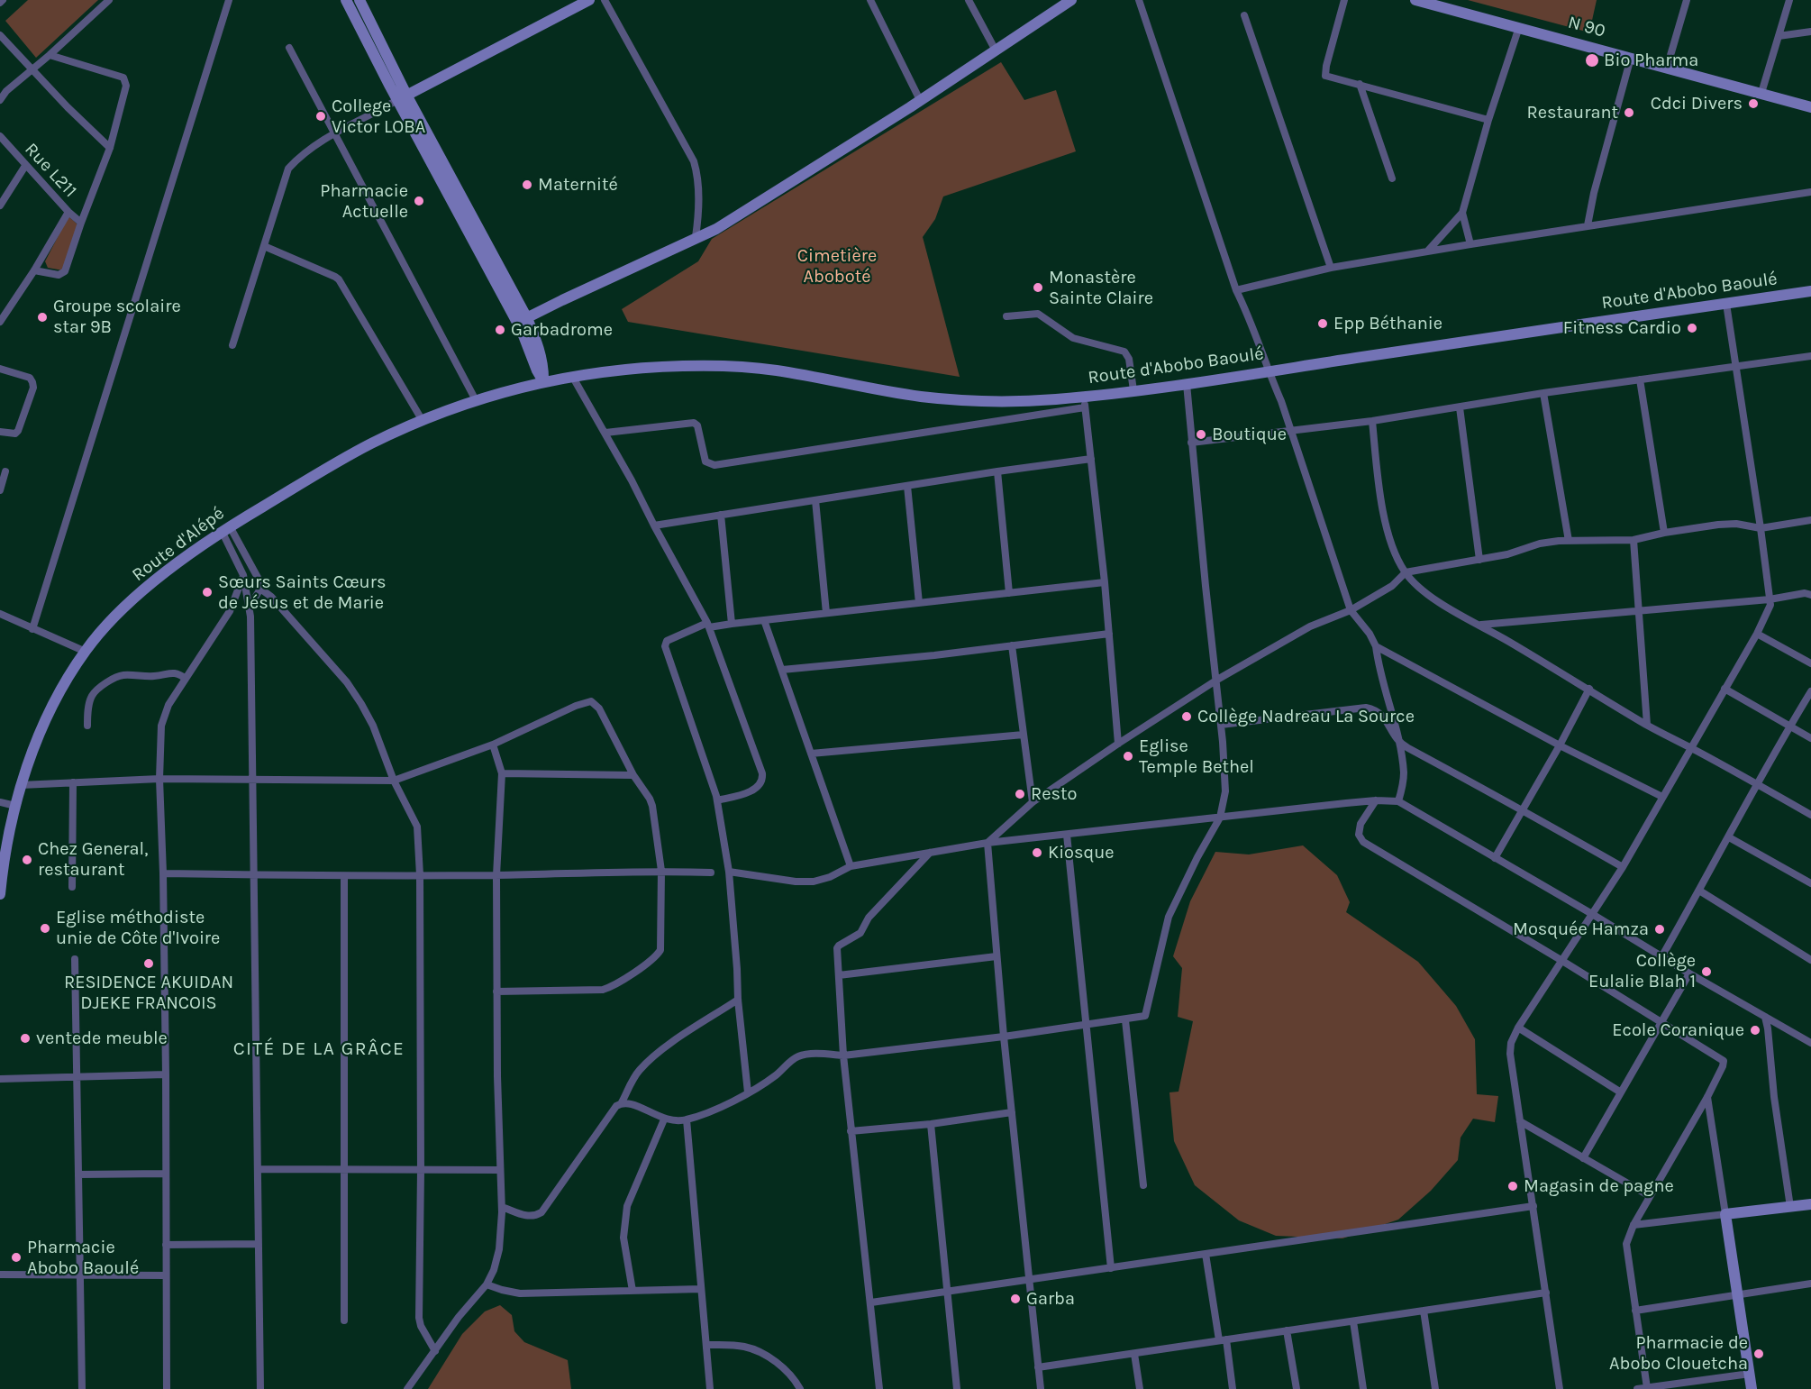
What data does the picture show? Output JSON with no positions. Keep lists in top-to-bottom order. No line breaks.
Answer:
{"streets":{"main road":["N 90","Route d'Abobo Baoulé","Route d'Alépé"],"street":["Rue L211"]},"crossings":[["Route d'Abobo Baoulé","Route d'Alépé"]],"districts":["CITÉ DE LA GRÂCE"],"parks":["Cimetière Aboboté"],"places":["Bio Pharma","Cdci Divers","Restaurant","College Victor LOBA","Maternité","Pharmacie Actuelle","Monastère Sainte Claire","Groupe scolaire star 9B","Epp Béthanie","Fitness Cardio","Garbadrome","Boutique","Sœurs Saints Cœurs de Jésus et de Marie","Collège Nadreau La Source","Eglise Temple Bethel","Resto","Kiosque","Chez General, restaurant","Eglise méthodiste unie de Côte d'Ivoire","Mosquée Hamza","RESIDENCE AKUIDAN DJEKE FRANCOIS","Collège Eulalie Blah 1","Ecole Coranique","ventede meuble","Magasin de pagne","Pharmacie Abobo Baoulé","Garba","Pharmacie de Abobo Clouetcha"]}
